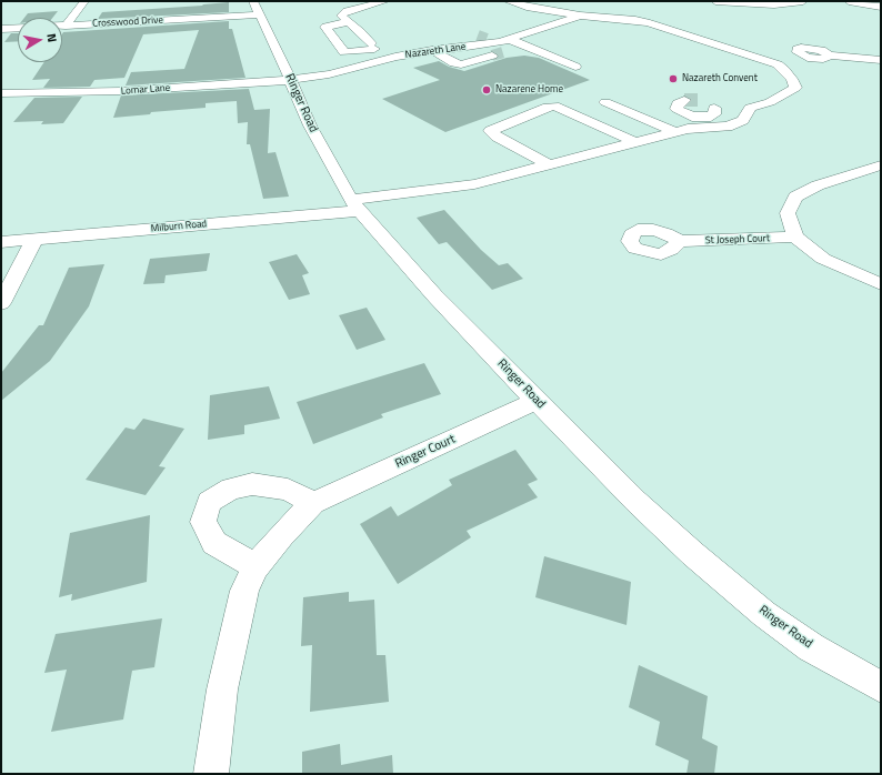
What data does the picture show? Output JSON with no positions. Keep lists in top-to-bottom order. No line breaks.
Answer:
{"streets":{"street":["Crosswood Drive","Nazareth Lane","Lomar Lane","Ringer Road","Milburn Road","St Joseph Court","Ringer Court"]},"crossings":[["Crosswood Drive","Ringer Road"],["Nazareth Lane","Lomar Lane"],["Nazareth Lane","Ringer Road"],["Lomar Lane","Ringer Road"],["Ringer Road","Milburn Road"],["Ringer Road","Ringer Court"]],"places":["Nazareth Convent","Nazarene Home"],"north":"right"}
